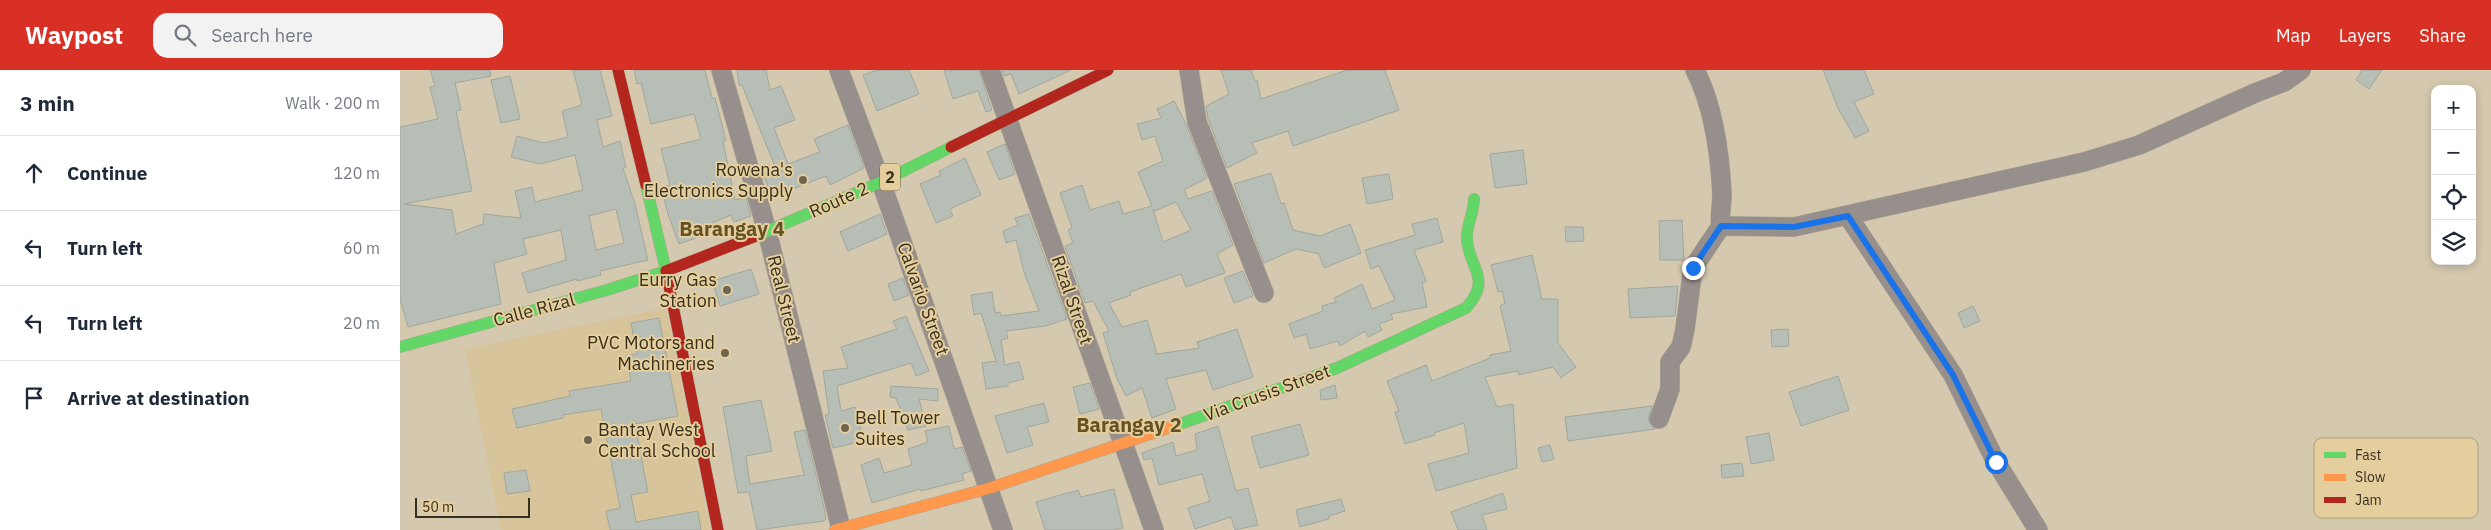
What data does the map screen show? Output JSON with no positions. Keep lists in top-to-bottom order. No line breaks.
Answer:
{"streets":{"main road":["2","Route 2","Calle Rizal","Via Crusis Street"],"street":["Real Street","Calvario Street","Rizal Street"]},"crossings":[["Route 2","Real Street"],["Route 2","Calvario Street"],["Route 2","Rizal Street"],["Route 2","Calle Rizal"],["Real Street","Via Crusis Street"],["Calvario Street","Via Crusis Street"],["Rizal Street","Via Crusis Street"]],"districts":["Barangay 4","Barangay 2"],"places":["Rowena's Electronics Supply","Eurry Gas Station","PVC Motors and Machineries","Bell Tower Suites","Bantay West Central School"],"legend":["Fast","Slow","Jam"],"scale_bar":"50 m","page":{"header":"Waypost","search":"Search here","nav":["Map","Layers","Share"],"heading":["3 min","Walk · 200 m"],"map_buttons":["+","−"],"list":[["Continue","120 m"],["Turn left","60 m"],["Turn left","20 m"],"Arrive at destination"],"scale":"50 m"}}
